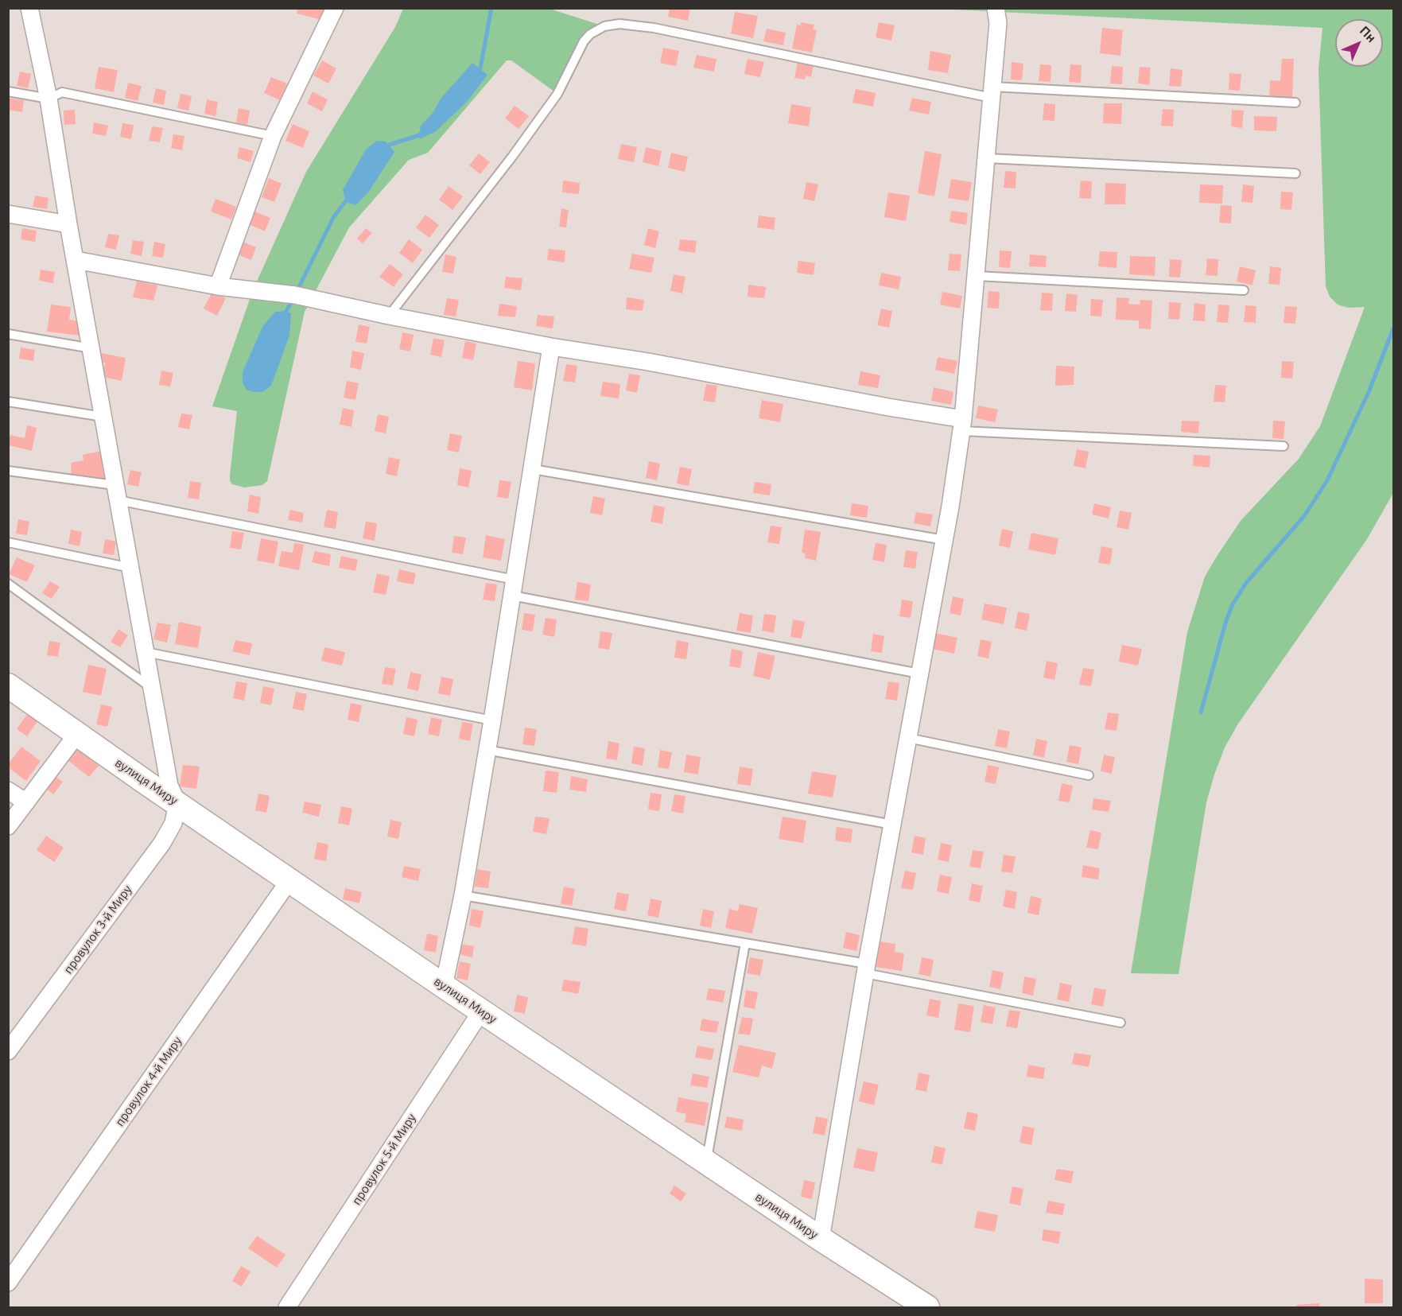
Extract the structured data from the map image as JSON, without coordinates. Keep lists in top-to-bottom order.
{
  "streets": {
    "street": [
      "вулиця Миру",
      "провулок 3-й Миру",
      "провулок 4-й Миру",
      "провулок 5-й Миру"
    ]
  },
  "crossings": [
    ["вулиця Миру", "провулок 3-й Миру"],
    ["вулиця Миру", "провулок 4-й Миру"],
    ["вулиця Миру", "провулок 5-й Миру"]
  ],
  "north": "top right"
}
